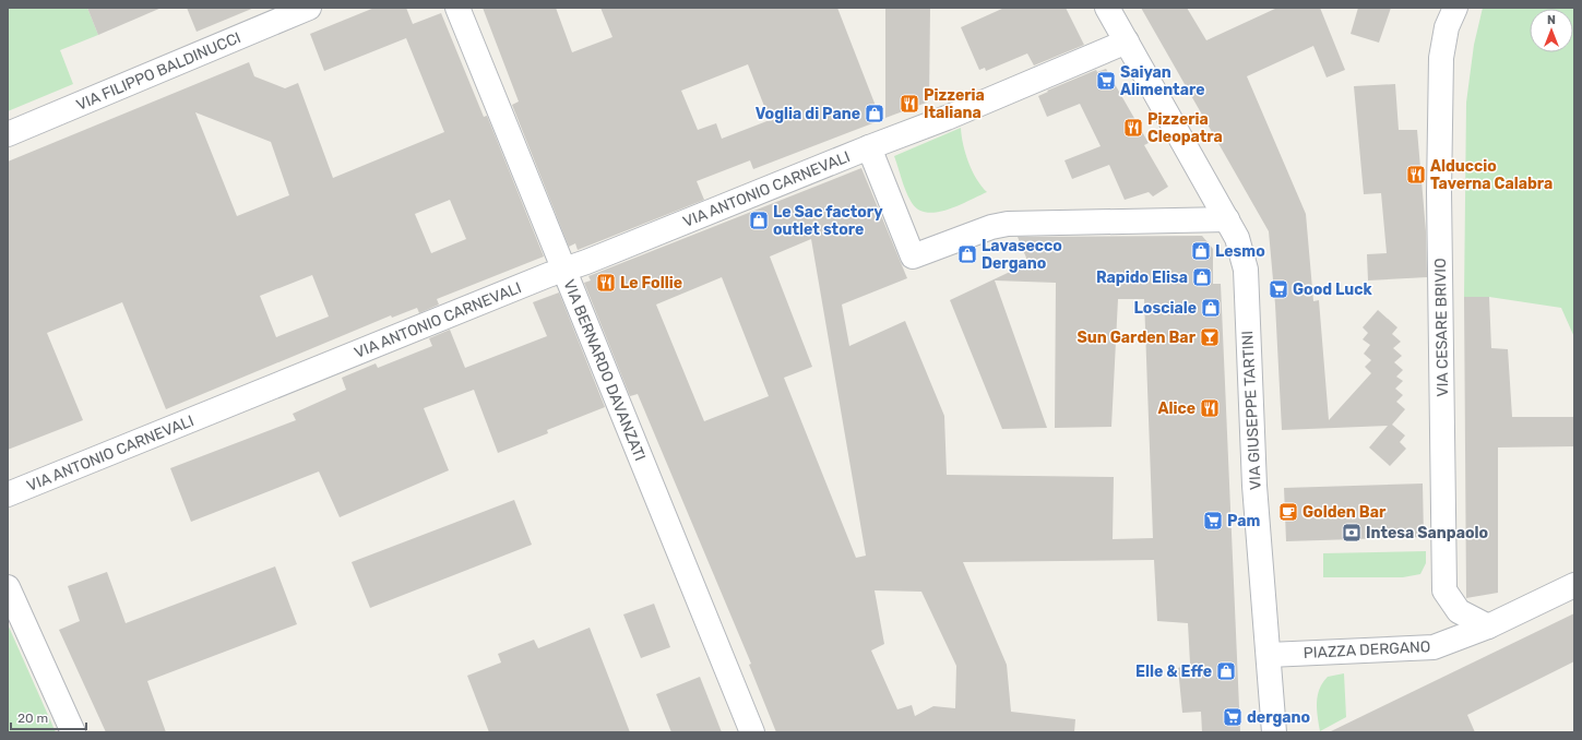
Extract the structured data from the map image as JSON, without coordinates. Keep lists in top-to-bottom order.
{
  "streets": {
    "street": [
      "VIA FILIPPO BALDINUCCI",
      "VIA ANTONIO CARNEVALI",
      "VIA CESARE BRIVIO",
      "VIA BERNARDO DAVANZATI",
      "VIA GIUSEPPE TARTINI",
      "PIAZZA DERGANO"
    ]
  },
  "crossings": [
    ["VIA ANTONIO CARNEVALI", "VIA BERNARDO DAVANZATI"],
    ["VIA ANTONIO CARNEVALI", "VIA GIUSEPPE TARTINI"],
    ["VIA CESARE BRIVIO", "PIAZZA DERGANO"],
    ["VIA GIUSEPPE TARTINI", "PIAZZA DERGANO"]
  ],
  "places": {
    "supermarket": [
      "Saiyan Alimentare",
      "Good Luck",
      "Pam",
      "dergano"
    ],
    "restaurant": [
      "Pizzeria Italiana",
      "Pizzeria Cleopatra",
      "Alduccio Taverna Calabra",
      "Le Follie",
      "Alice"
    ],
    "shop": [
      "Voglia di Pane",
      "Le Sac factory outlet store",
      "Lesmo",
      "Lavasecco Dergano",
      "Rapido Elisa",
      "Losciale",
      "Elle & Effe"
    ],
    "bar": ["Sun Garden Bar"],
    "cafe": ["Golden Bar"],
    "bank": ["Intesa Sanpaolo"]
  },
  "scale_bar": "20 m",
  "north": "top"
}
